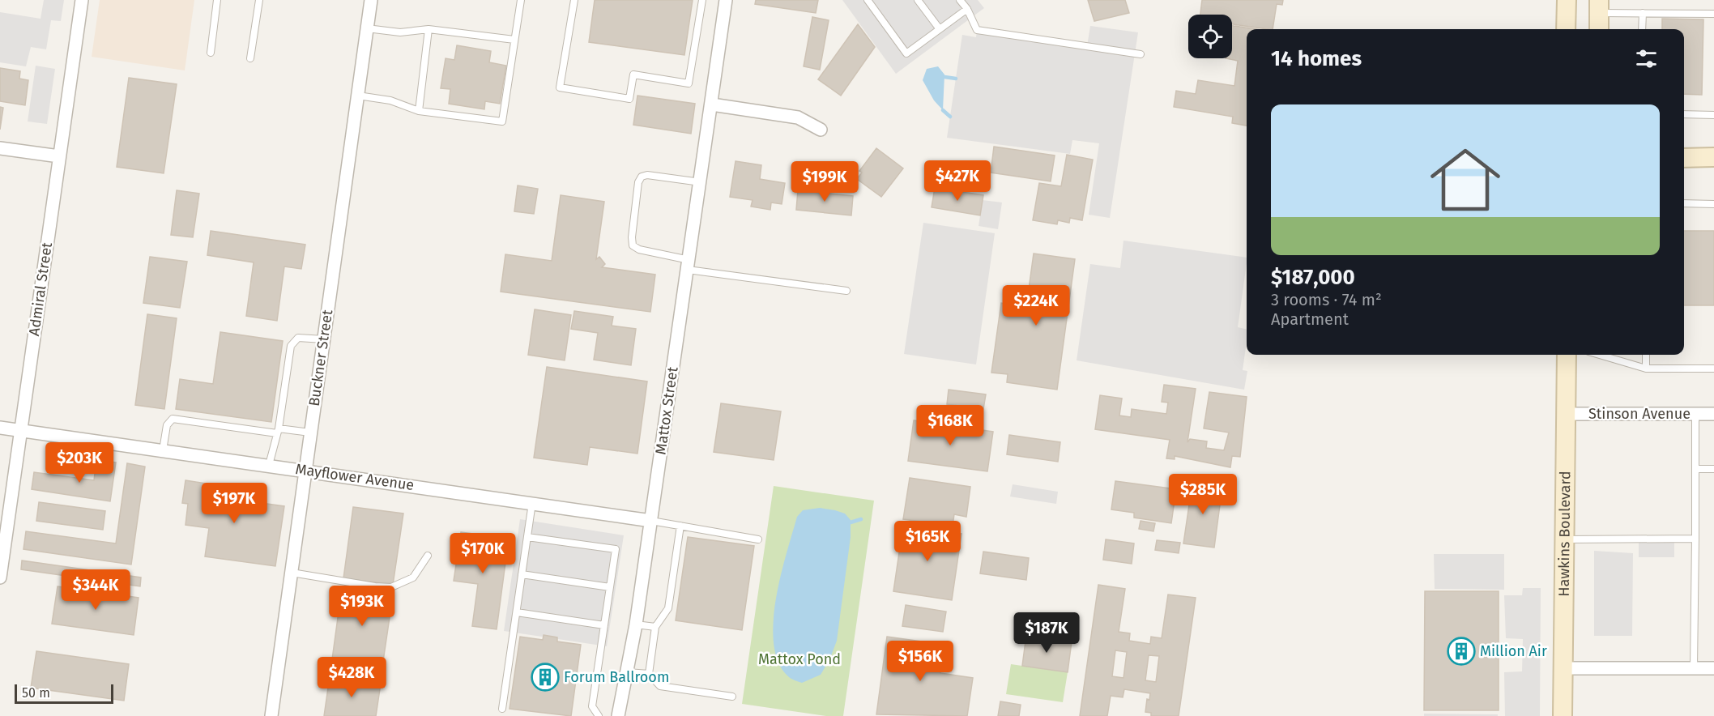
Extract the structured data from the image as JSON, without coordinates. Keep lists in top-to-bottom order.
{
  "streets": {
    "street": [
      "Admiral Street",
      "Buckner Street",
      "Mattox Street",
      "Stinson Avenue",
      "Mayflower Avenue",
      "Hawkins Boulevard"
    ]
  },
  "crossings": [
    ["Admiral Street", "Mayflower Avenue"],
    ["Buckner Street", "Mayflower Avenue"],
    ["Mattox Street", "Mayflower Avenue"],
    ["Stinson Avenue", "Hawkins Boulevard"]
  ],
  "parks": ["Mattox Pond"],
  "places": {
    "building": ["Million Air", "Forum Ballroom"]
  },
  "scale_bar": "50 m",
  "page": {
    "heading": "14 homes",
    "list": [
      {
        "name": "$187,000",
        "note": "3 rooms · 74 m² · Apartment"
      }
    ],
    "price": [
      "$427K",
      "$199K",
      "$224K",
      "$168K",
      "$203K",
      "$285K",
      "$197K",
      "$165K",
      "$170K",
      "$344K",
      "$193K",
      "$187K",
      "$156K",
      "$428K"
    ],
    "scale": "50 m"
  }
}
